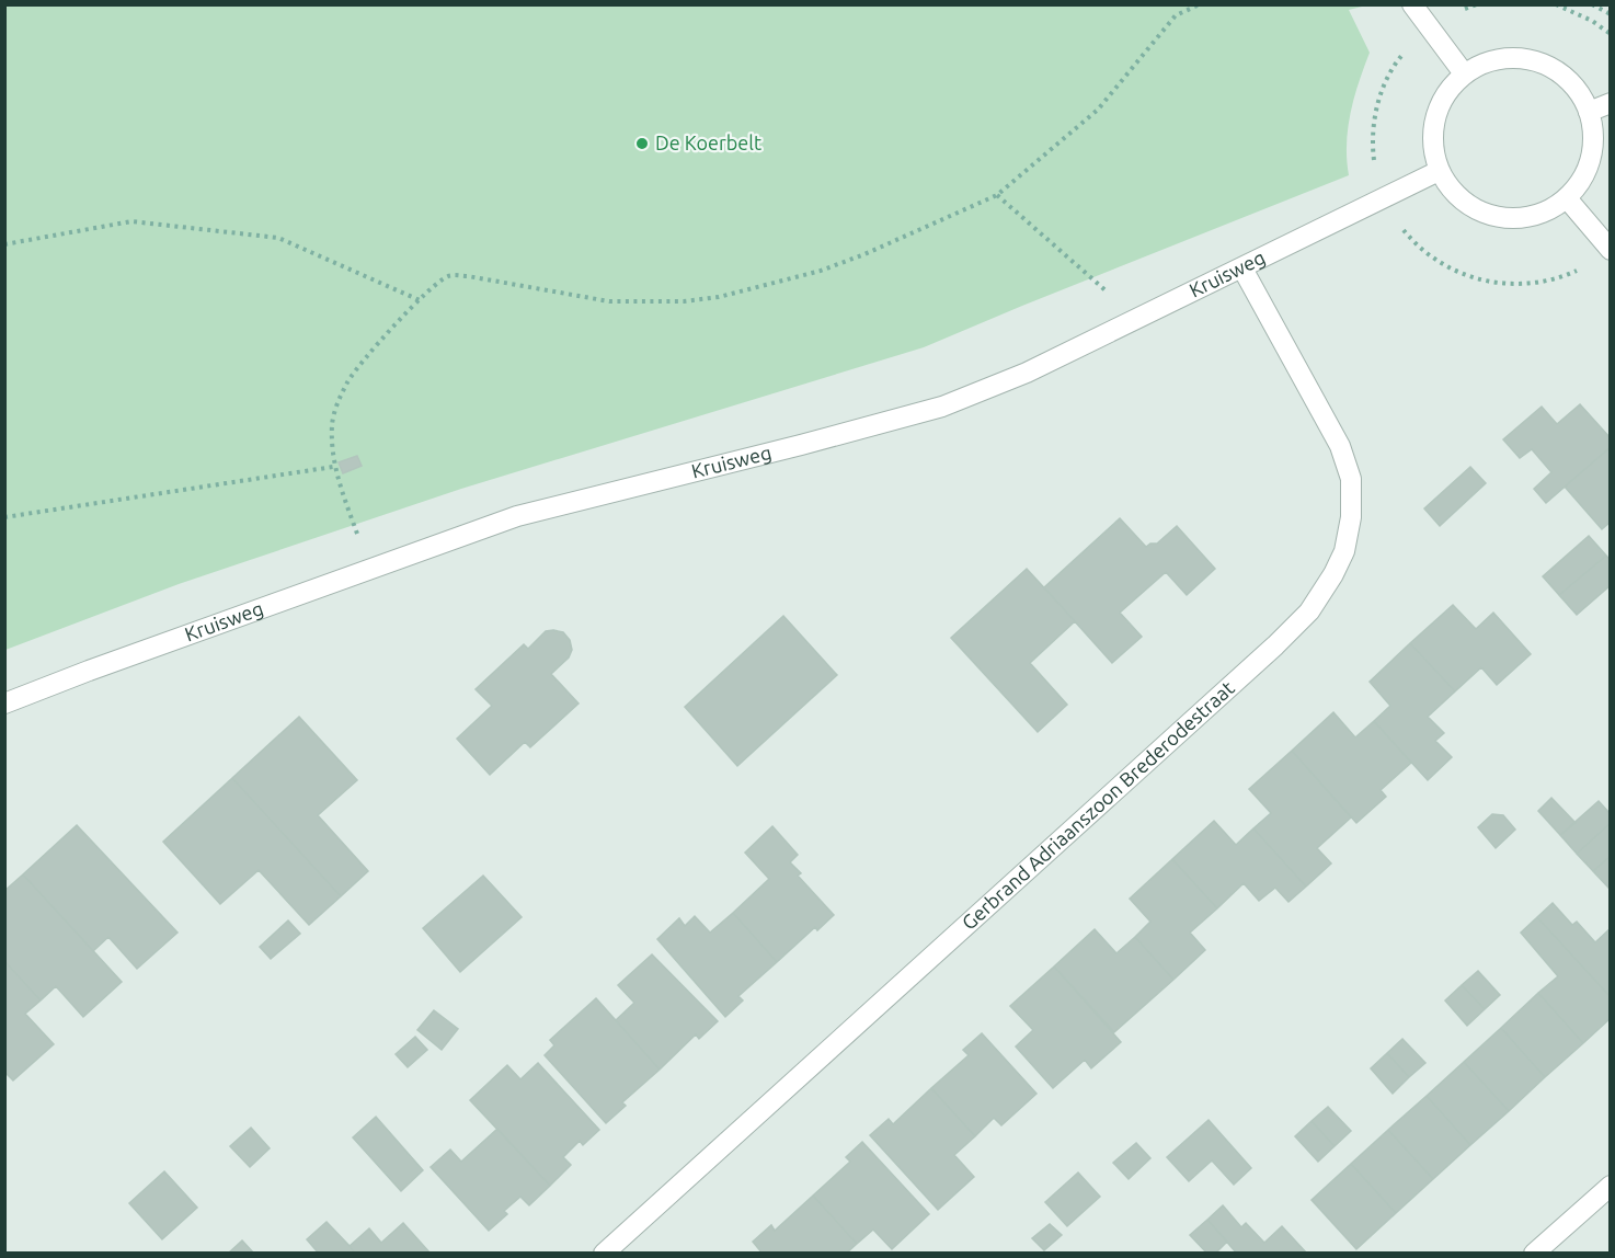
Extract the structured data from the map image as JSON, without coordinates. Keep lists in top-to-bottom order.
{
  "streets": {
    "street": ["Kruisweg", "Gerbrand Adriaanszoon Brederodestraat"]
  },
  "crossings": [
    ["Kruisweg", "Gerbrand Adriaanszoon Brederodestraat"]
  ],
  "places": ["De Koerbelt"]
}
